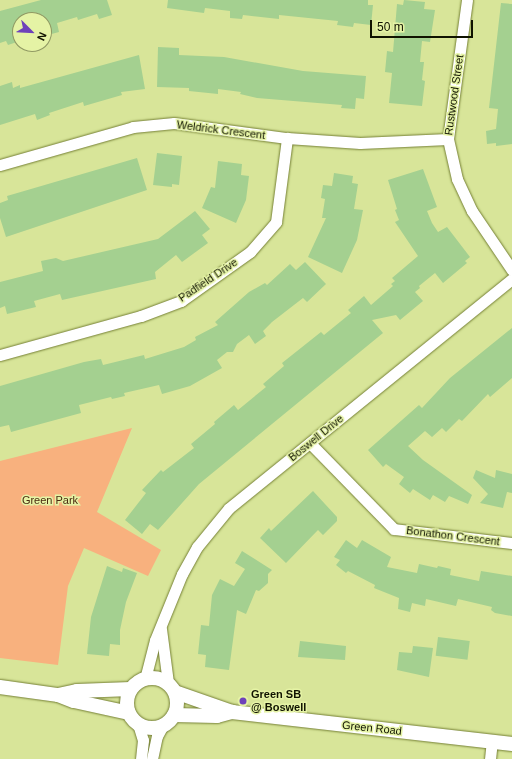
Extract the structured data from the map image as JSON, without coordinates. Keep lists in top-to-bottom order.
{
  "streets": {
    "street": [
      "Rustwood Street",
      "Weldrick Crescent",
      "Padfield Drive",
      "Boswell Drive",
      "Bonathon Crescent",
      "Green Road"
    ]
  },
  "crossings": [
    ["Rustwood Street", "Weldrick Crescent"],
    ["Weldrick Crescent", "Padfield Drive"],
    ["Boswell Drive", "Bonathon Crescent"],
    ["Boswell Drive", "Green Road"]
  ],
  "parks": ["Green Park"],
  "places": ["Green SB @ Boswell"],
  "scale_bar": "50 m",
  "north": "bottom right"
}
